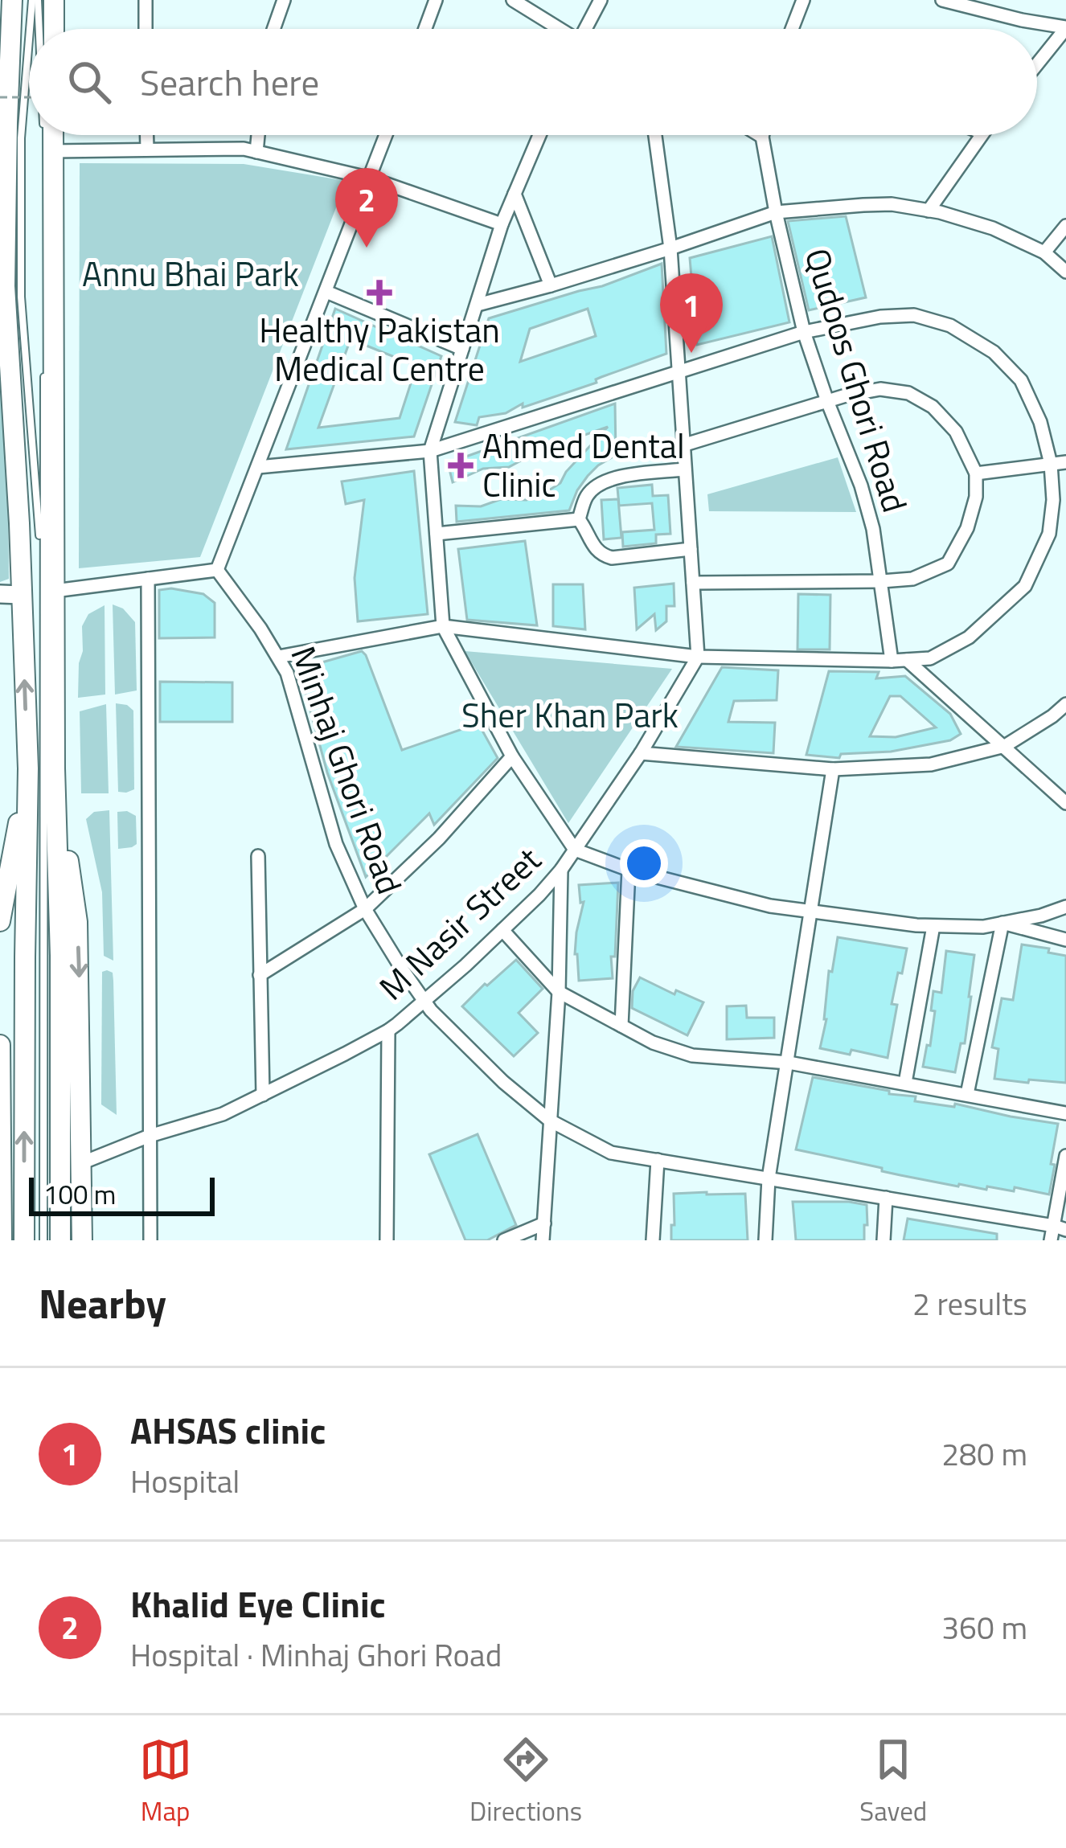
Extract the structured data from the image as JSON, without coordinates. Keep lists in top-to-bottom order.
{
  "streets": {
    "street": ["Qudoos Ghori Road", "Minhaj Ghori Road", "M Nasir Street"]
  },
  "crossings": [
    ["Minhaj Ghori Road", "M Nasir Street"]
  ],
  "parks": ["Annu Bhai Park", "Sher Khan Park"],
  "places": {
    "health": ["Healthy Pakistan Medical Centre", "Ahmed Dental Clinic"]
  },
  "scale_bar": "100 m",
  "page": {
    "search": "Search here",
    "pins": ["2", "1"],
    "scale": "100 m",
    "heading": ["Nearby", "2 results"],
    "list": [
      {
        "mark": "1",
        "name": "AHSAS clinic",
        "note": "Hospital",
        "value": "280 m"
      },
      {
        "mark": "2",
        "name": "Khalid Eye Clinic",
        "note": "Hospital · Minhaj Ghori Road",
        "value": "360 m"
      }
    ],
    "nav": ["Map", "Directions", "Saved"]
  }
}
